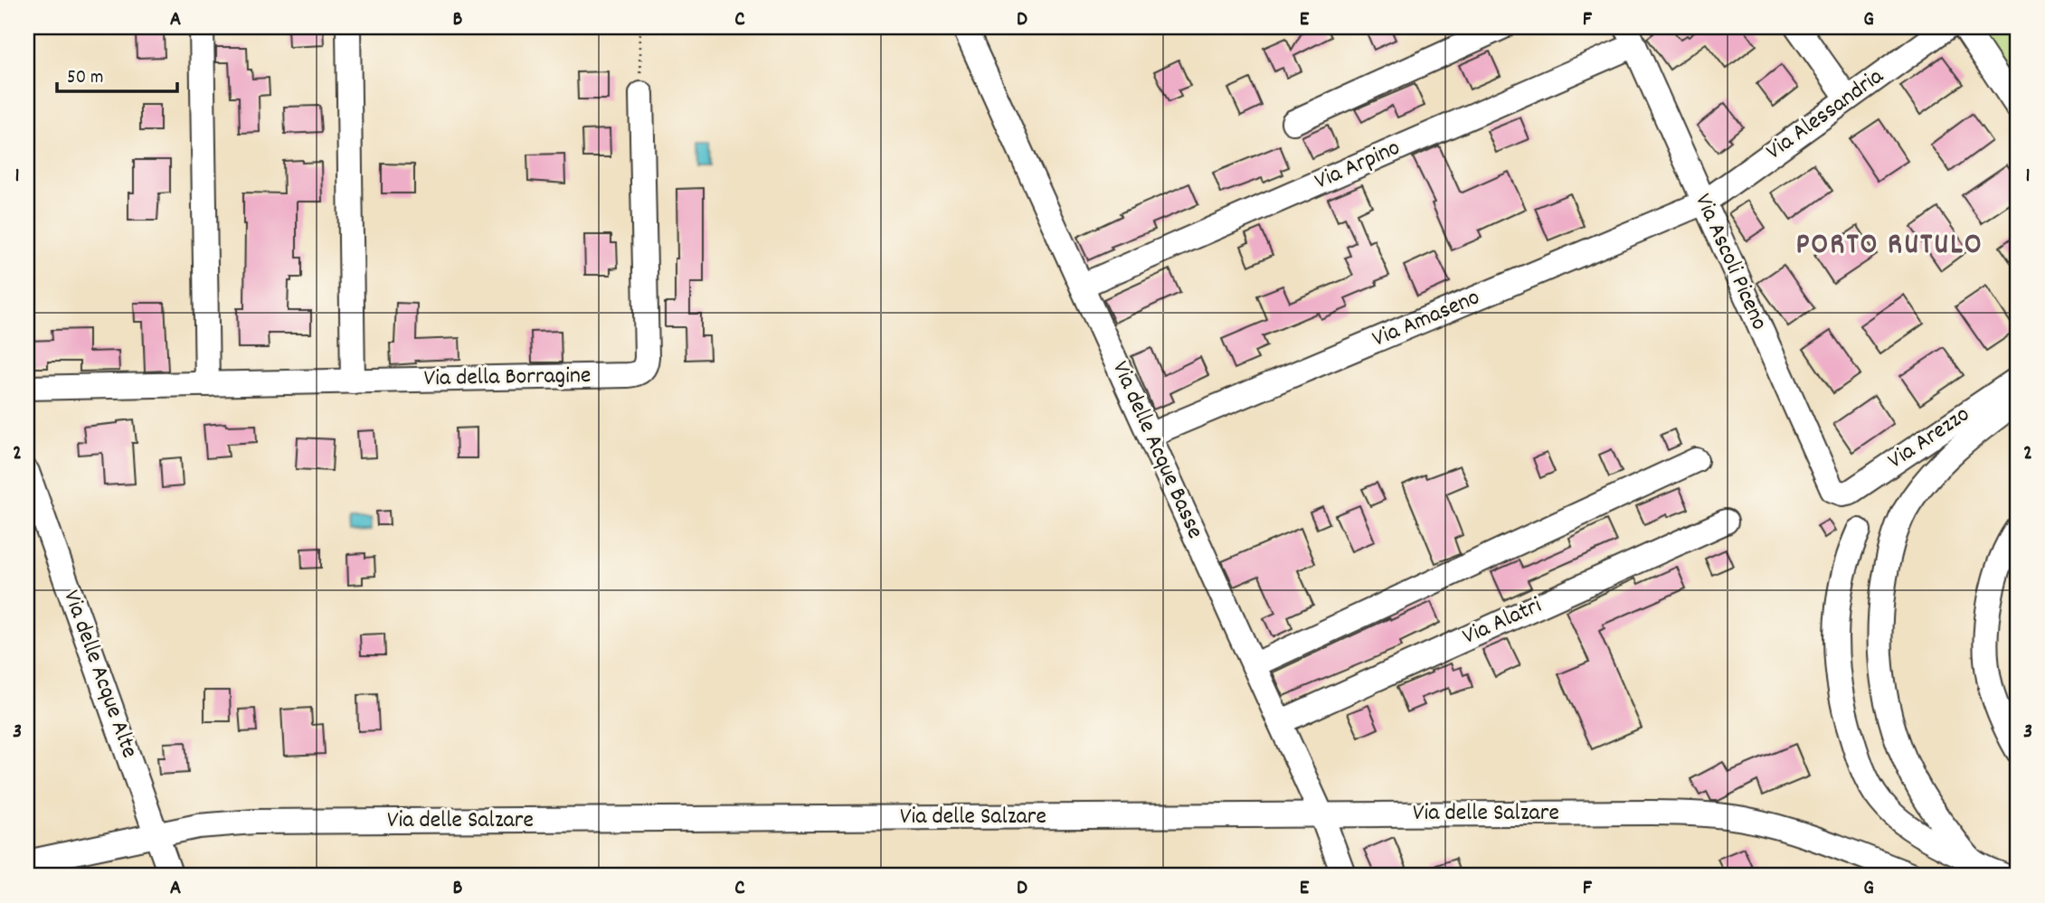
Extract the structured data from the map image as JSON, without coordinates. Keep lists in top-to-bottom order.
{
  "streets": {
    "street": [
      "Via Alessandria",
      "Via Arpino",
      "Via Ascoli Piceno",
      "Via Amaseno",
      "Via della Borragine",
      "Via Arezzo",
      "Via delle Acque Basse",
      "Via Alatri",
      "Via delle Acque Alte",
      "Via delle Salzare"
    ]
  },
  "crossings": [
    ["Via Alessandria", "Via Ascoli Piceno"],
    ["Via Alessandria", "Via Amaseno"],
    ["Via Arpino", "Via Ascoli Piceno"],
    ["Via Arpino", "Via delle Acque Basse"],
    ["Via Ascoli Piceno", "Via Amaseno"],
    ["Via Ascoli Piceno", "Via Arezzo"],
    ["Via Amaseno", "Via delle Acque Basse"],
    ["Via delle Acque Basse", "Via Alatri"],
    ["Via delle Acque Basse", "Via delle Salzare"],
    ["Via delle Acque Alte", "Via delle Salzare"]
  ],
  "districts": ["PORTO RUTULO"],
  "scale_bar": "50 m",
  "grid": {
    "columns": [
      "A",
      "B",
      "C",
      "D",
      "E",
      "F",
      "G"
    ],
    "rows": ["1", "2", "3"]
  }
}
